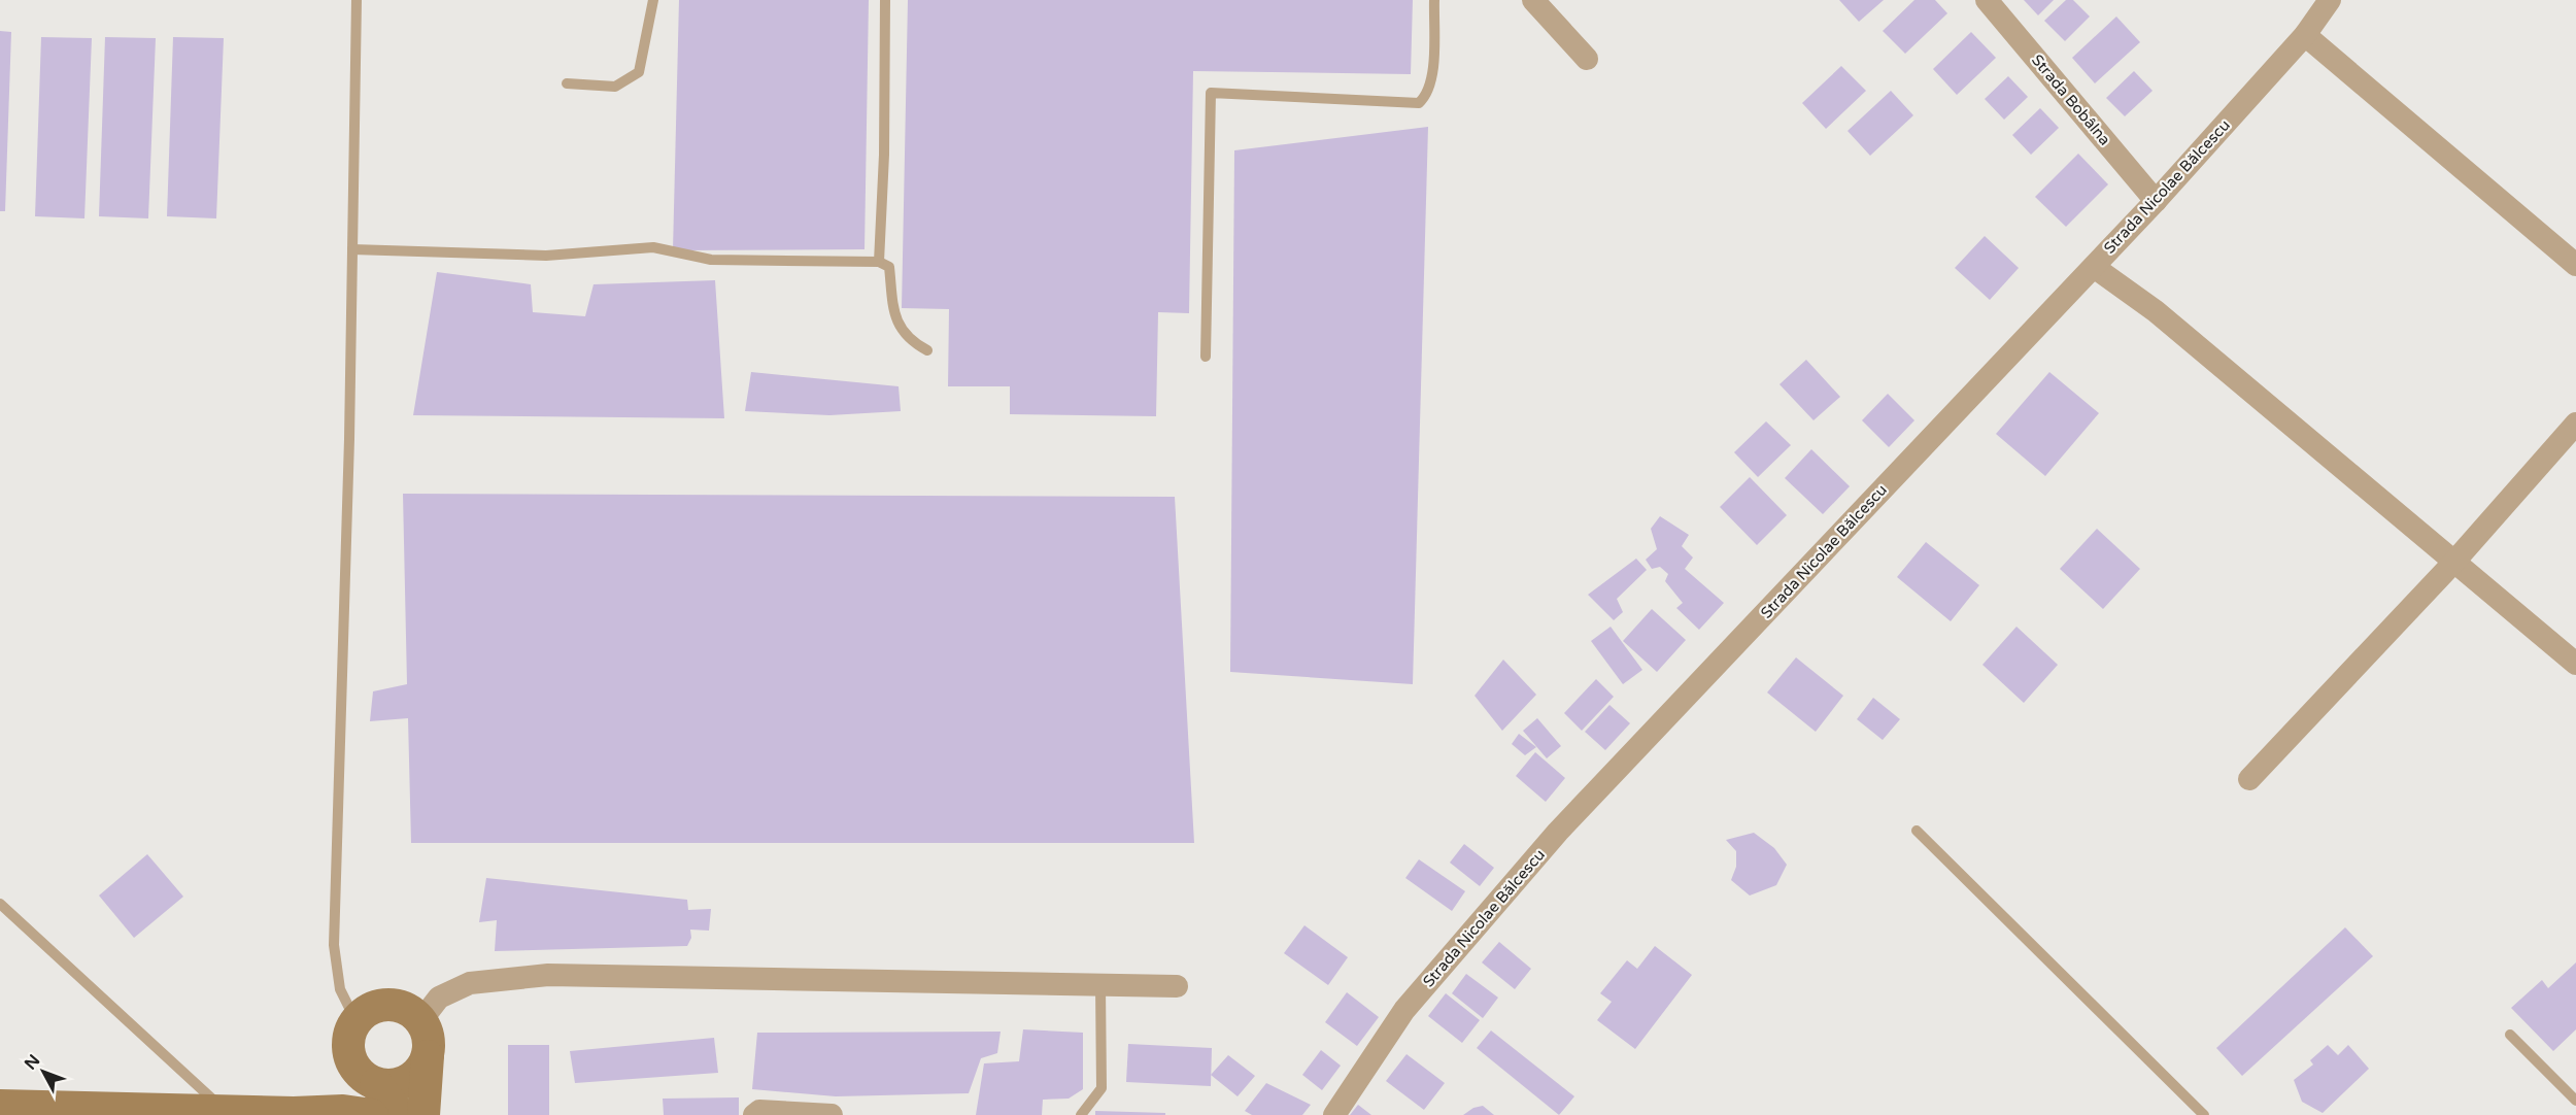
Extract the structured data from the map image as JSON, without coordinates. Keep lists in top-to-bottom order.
{
  "streets": {
    "street": ["Strada Bobâlna", "Strada Nicolae Bălcescu"]
  },
  "crossings": [
    ["Strada Bobâlna", "Strada Nicolae Bălcescu"]
  ],
  "north": "top left"
}
